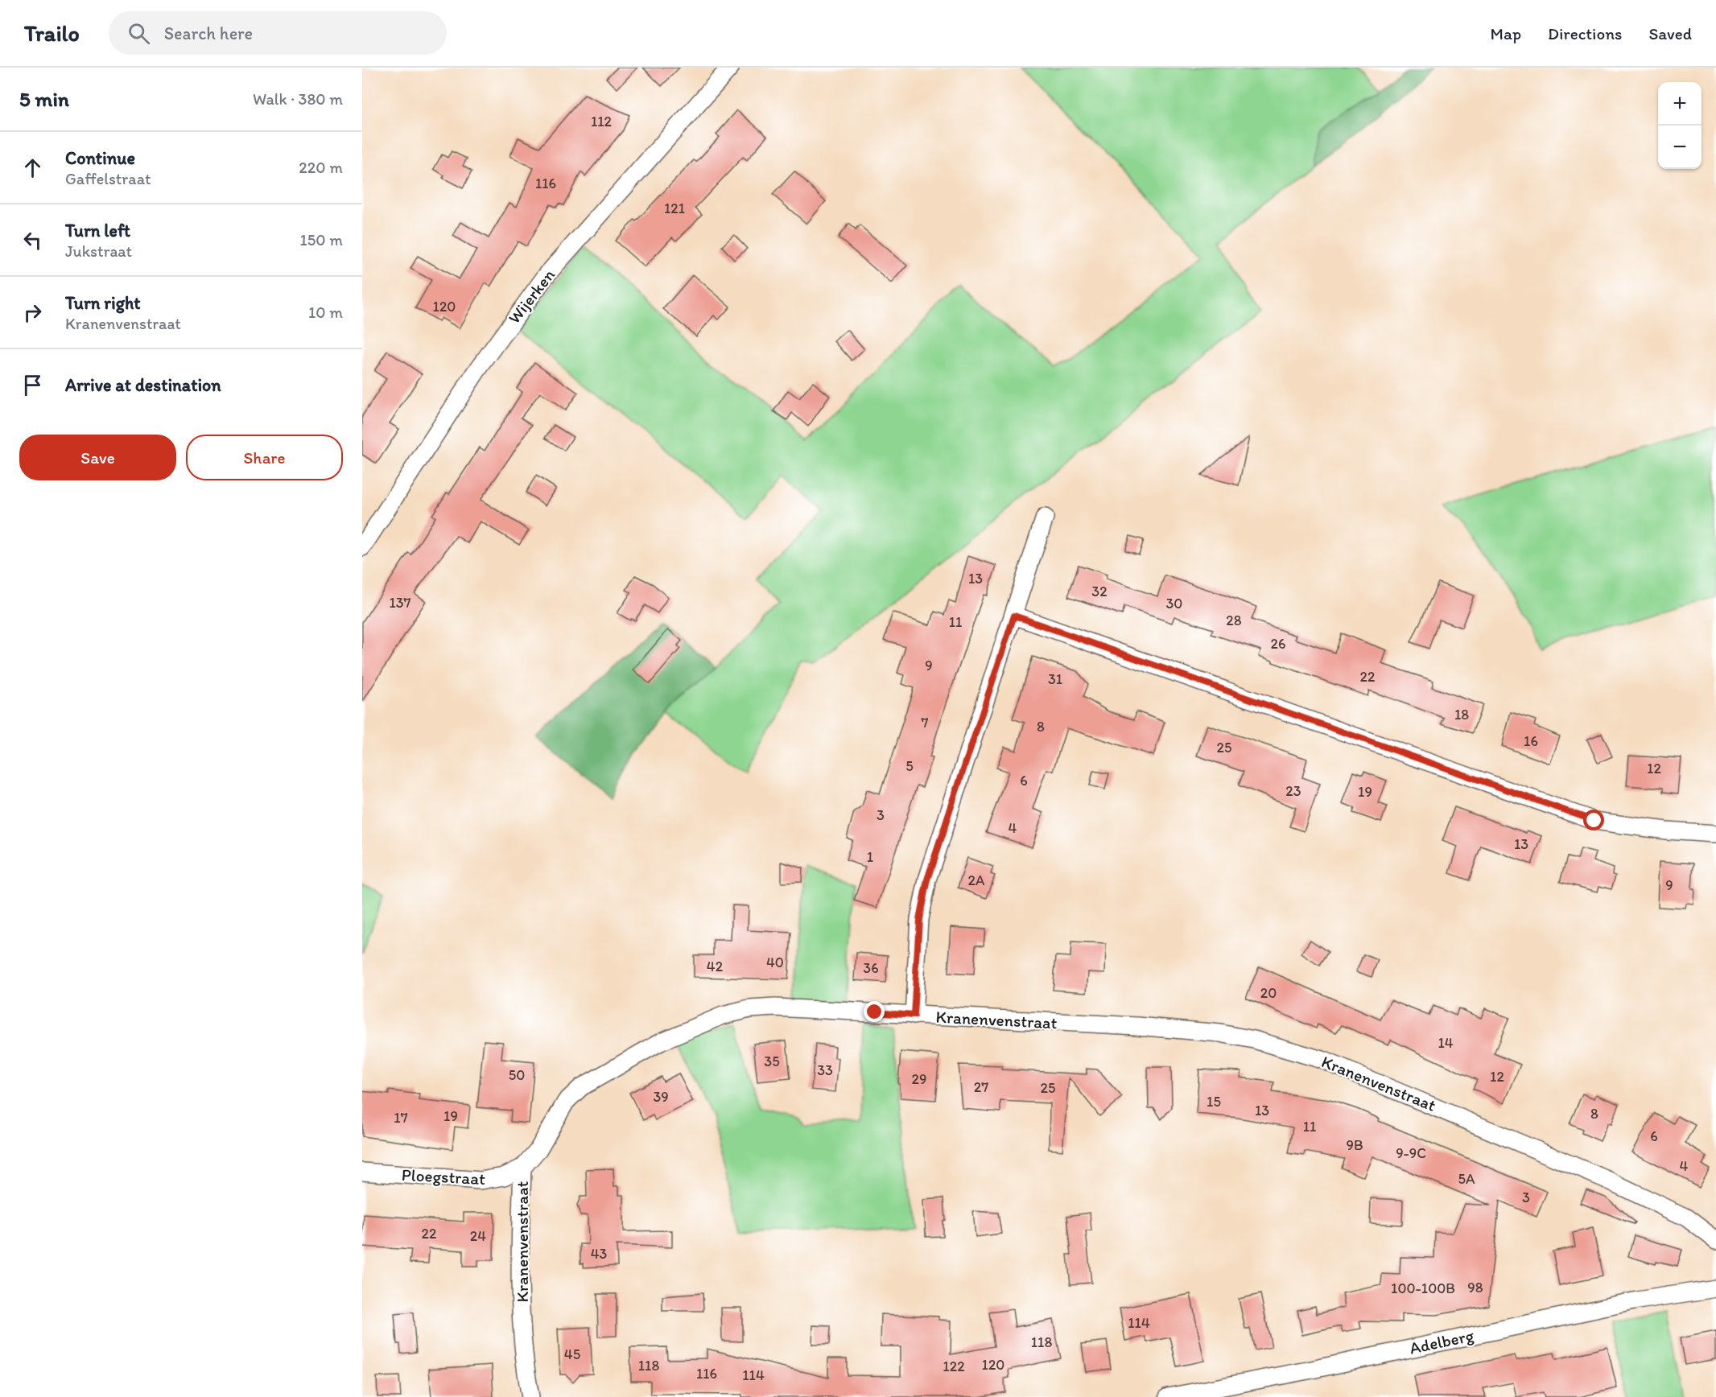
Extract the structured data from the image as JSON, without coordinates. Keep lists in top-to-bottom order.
{
  "streets": {
    "street": [
      "Wijerken",
      "Kranenvenstraat",
      "Ploegstraat",
      "Adelberg"
    ]
  },
  "crossings": [
    ["Kranenvenstraat", "Ploegstraat"]
  ],
  "house_numbers": [
    "112",
    "116",
    "121",
    "120",
    "13",
    "32",
    "137",
    "30",
    "28",
    "11",
    "26",
    "9",
    "22",
    "31",
    "18",
    "7",
    "8",
    "16",
    "25",
    "5",
    "12",
    "6",
    "23",
    "19",
    "3",
    "4",
    "13",
    "1",
    "2A",
    "9",
    "40",
    "42",
    "36",
    "20",
    "14",
    "35",
    "33",
    "50",
    "12",
    "29",
    "27",
    "25",
    "39",
    "15",
    "13",
    "8",
    "19",
    "17",
    "11",
    "6",
    "9B",
    "9-9C",
    "4",
    "5A",
    "3",
    "22",
    "24",
    "43",
    "98",
    "100-100B",
    "114",
    "118",
    "45",
    "120",
    "118",
    "122",
    "116",
    "114"
  ],
  "page": {
    "header": "Trailo",
    "search": "Search here",
    "nav": ["Map", "Directions", "Saved"],
    "heading": ["5 min", "Walk · 380 m"],
    "map_buttons": ["+", "−"],
    "list": [
      ["Continue", "Gaffelstraat", "220 m"],
      ["Turn left", "Jukstraat", "150 m"],
      ["Turn right", "Kranenvenstraat", "10 m"],
      "Arrive at destination"
    ],
    "buttons": ["Save", "Share"]
  }
}
